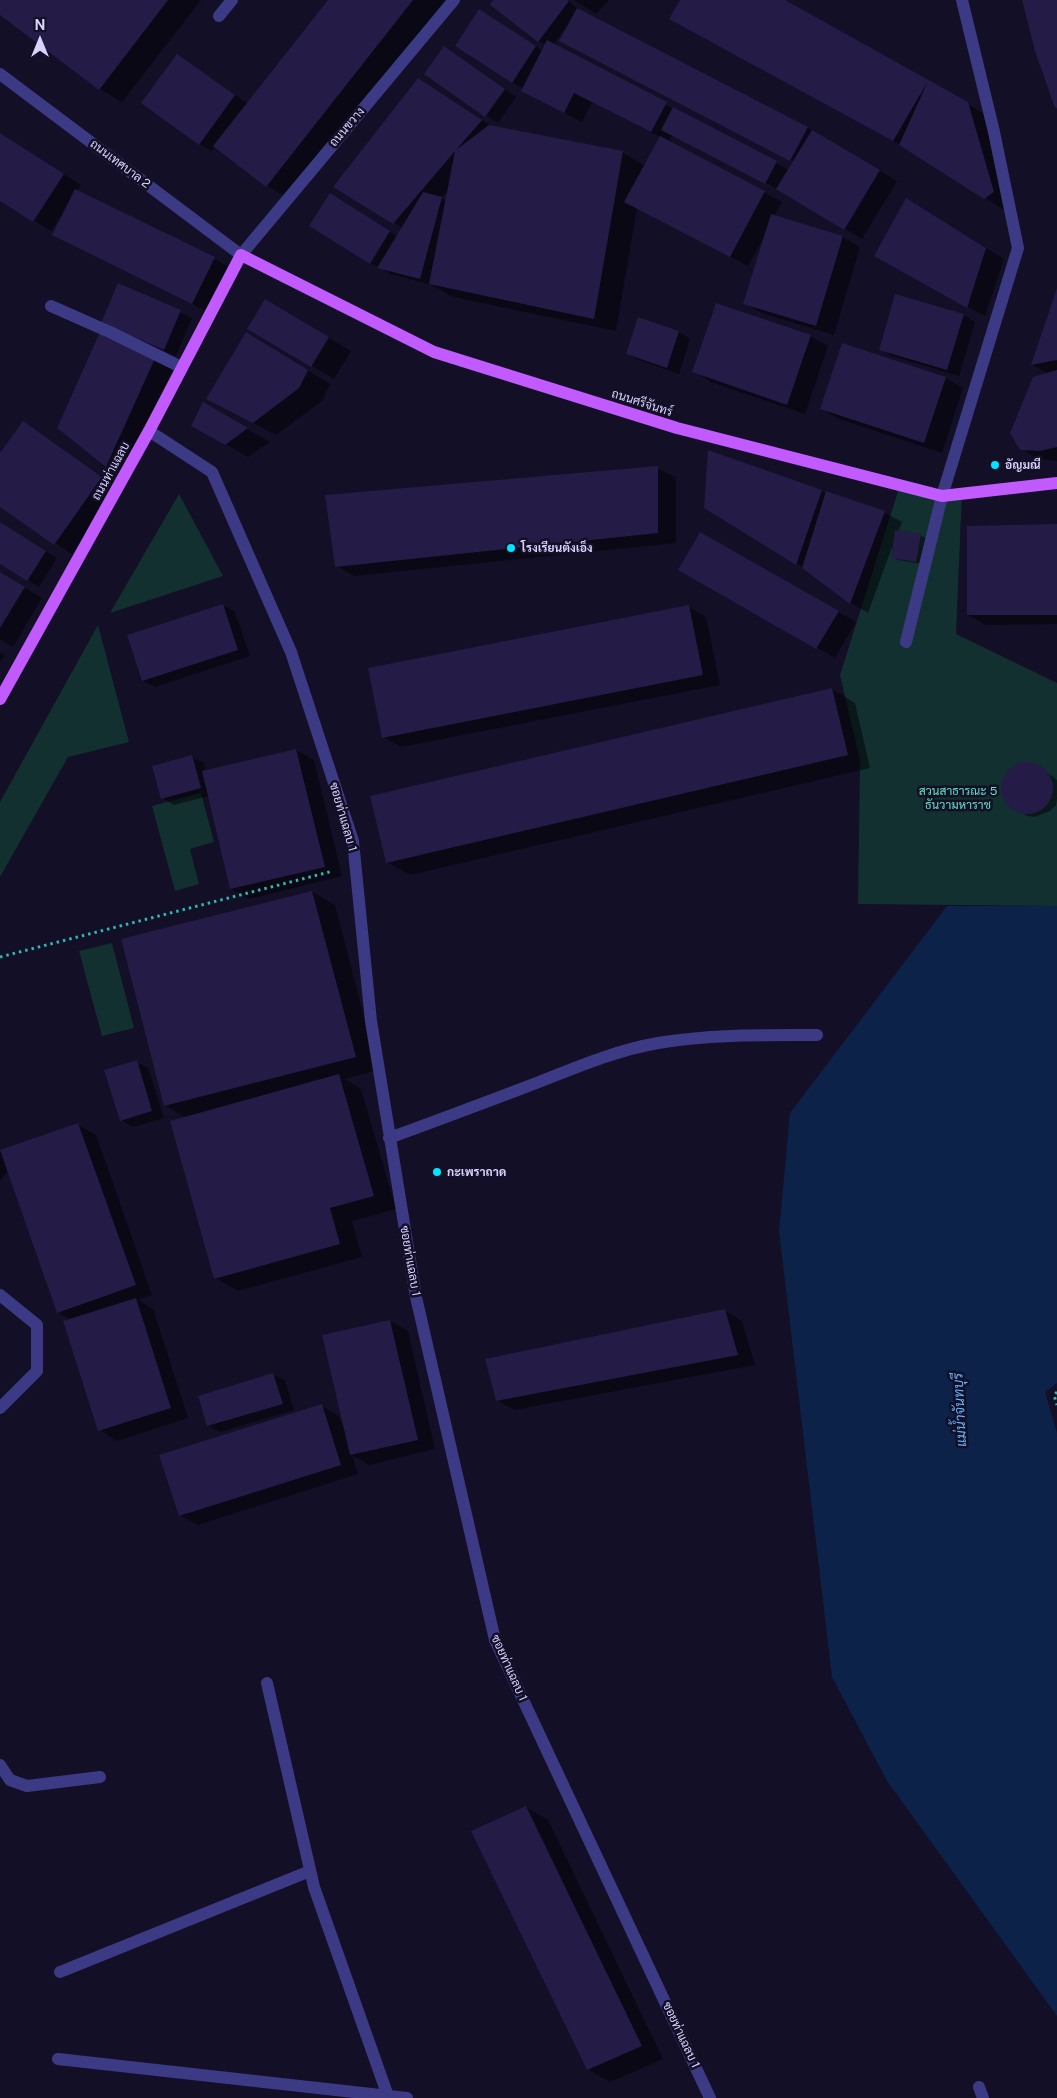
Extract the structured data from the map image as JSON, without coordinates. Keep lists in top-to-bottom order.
{
  "streets": {
    "main road": ["ถนนศรีจันทร์", "ถนนท่าแฉลบ"],
    "street": ["ถนนขวาง", "ถนนเทศบาล 2", "ซอยท่าแฉลบ 1"]
  },
  "crossings": [
    ["ถนนขวาง", "ถนนเทศบาล 2"],
    ["ถนนขวาง", "ถนนศรีจันทร์"],
    ["ถนนขวาง", "ถนนท่าแฉลบ"],
    ["ถนนเทศบาล 2", "ถนนศรีจันทร์"],
    ["ถนนเทศบาล 2", "ถนนท่าแฉลบ"],
    ["ถนนศรีจันทร์", "ถนนท่าแฉลบ"],
    ["ถนนท่าแฉลบ", "ซอยท่าแฉลบ 1"]
  ],
  "water": ["แม่น้ำจันทบุรี"],
  "parks": ["สวนสาธารณะ 5 ธันวามหาราช"],
  "places": ["อัญมณี", "โรงเรียนตังเอ็ง", "กะเพราถาด"],
  "north": "top"
}
